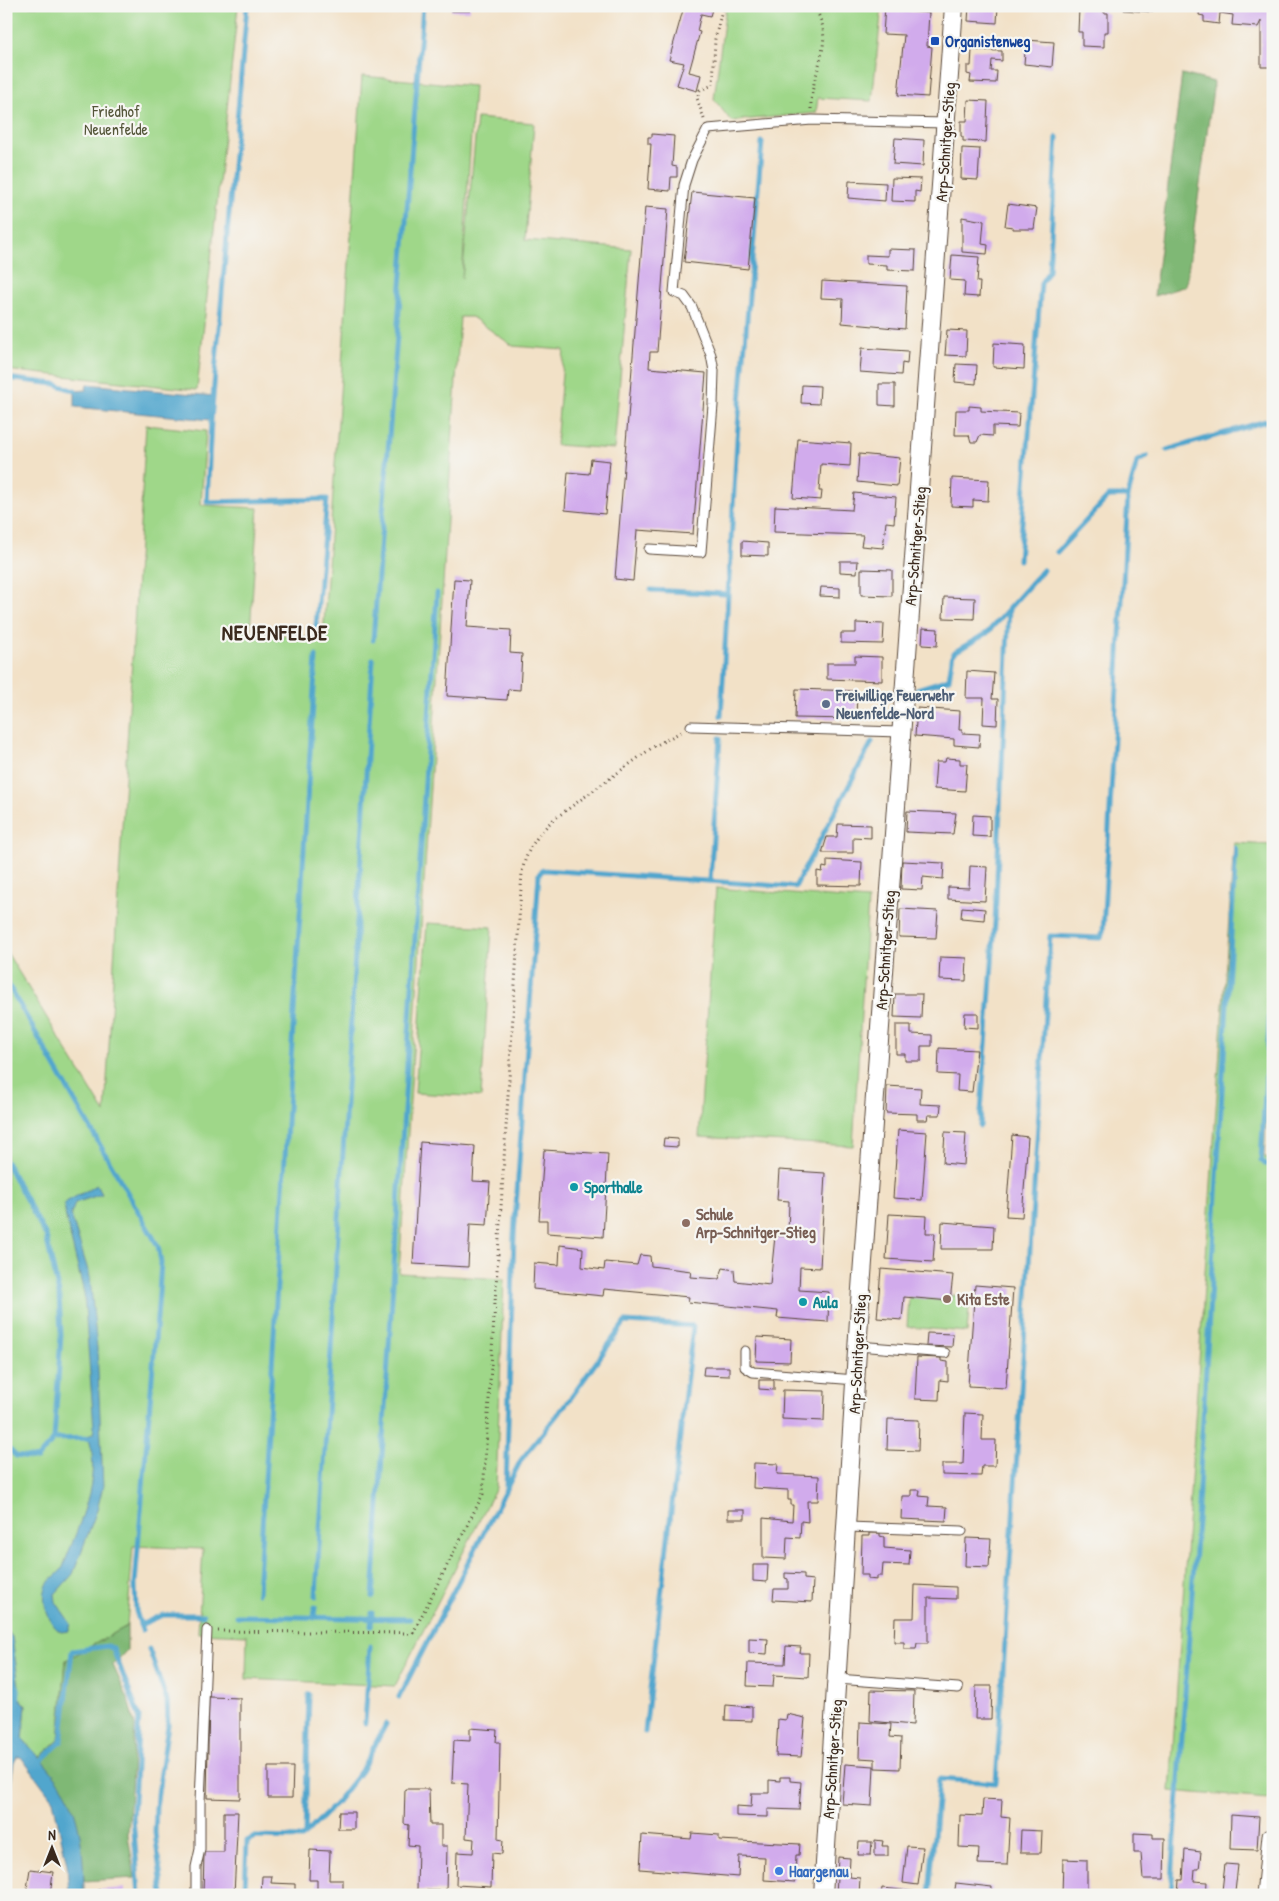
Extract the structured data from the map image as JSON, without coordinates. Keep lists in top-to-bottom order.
{
  "streets": {
    "street": ["Arp-Schnitger-Stieg"]
  },
  "districts": ["NEUENFELDE"],
  "parks": ["Friedhof Neuenfelde"],
  "places": {
    "transit": ["Organistenweg"],
    "other": [
      "Freiwillige Feuerwehr Neuenfelde-Nord",
      "Sporthalle",
      "Schule Arp-Schnitger-Stieg",
      "Kita Este",
      "Aula",
      "Haargenau"
    ]
  },
  "north": "top"
}
